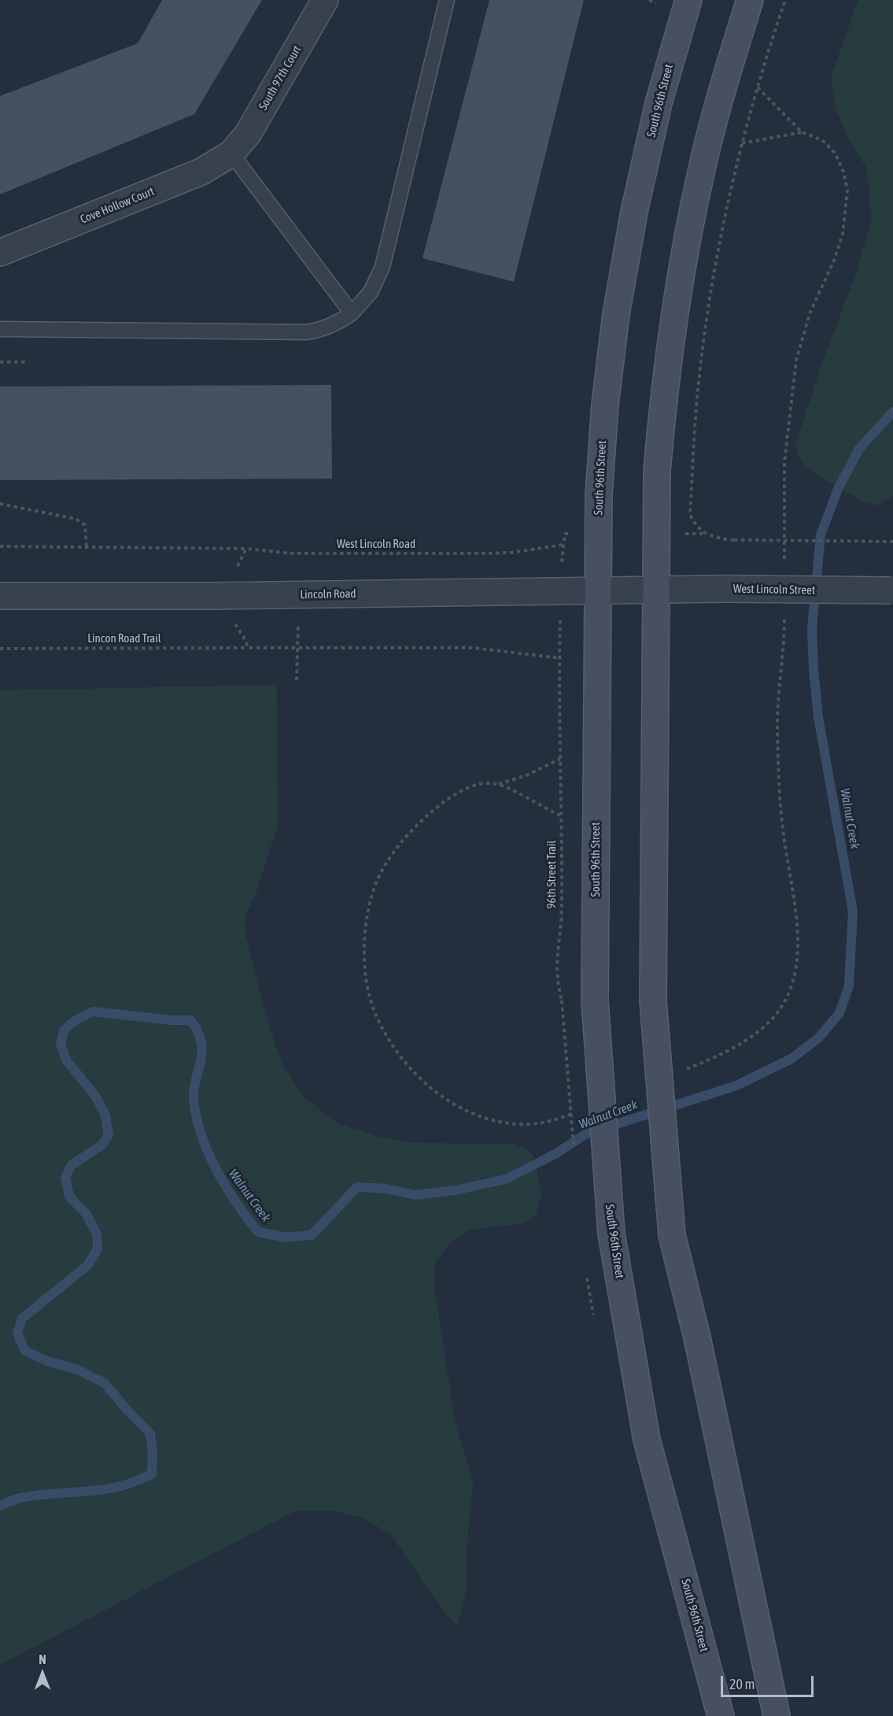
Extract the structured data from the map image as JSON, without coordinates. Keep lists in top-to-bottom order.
{
  "streets": {
    "main road": ["South 96th Street"],
    "street": [
      "South 97th Court",
      "Cove Hollow Court",
      "West Lincoln Street",
      "Lincoln Road"
    ],
    "path": ["West Lincoln Road", "Lincon Road Trail", "96th Street Trail"]
  },
  "crossings": [
    ["South 97th Court", "Cove Hollow Court"],
    ["South 96th Street", "Lincoln Road"],
    ["West Lincoln Street", "Lincoln Road"],
    ["Lincon Road Trail", "96th Street Trail"]
  ],
  "water": ["Walnut Creek"],
  "scale_bar": "20 m",
  "north": "top"
}
